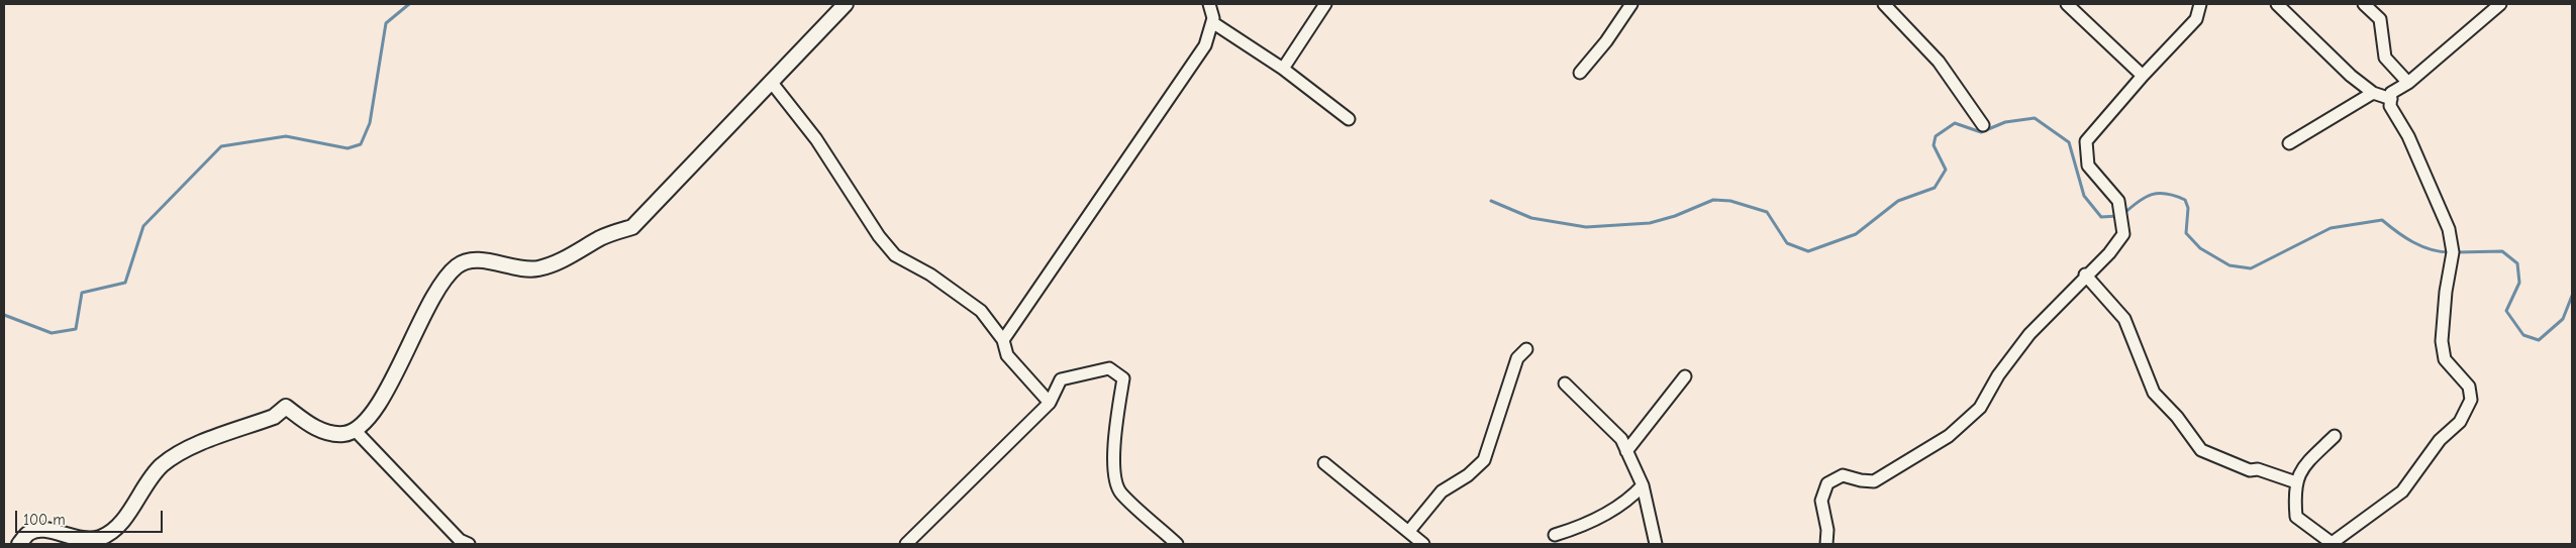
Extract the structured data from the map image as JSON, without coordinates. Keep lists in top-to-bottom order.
{
  "scale_bar": "100 m"
}
